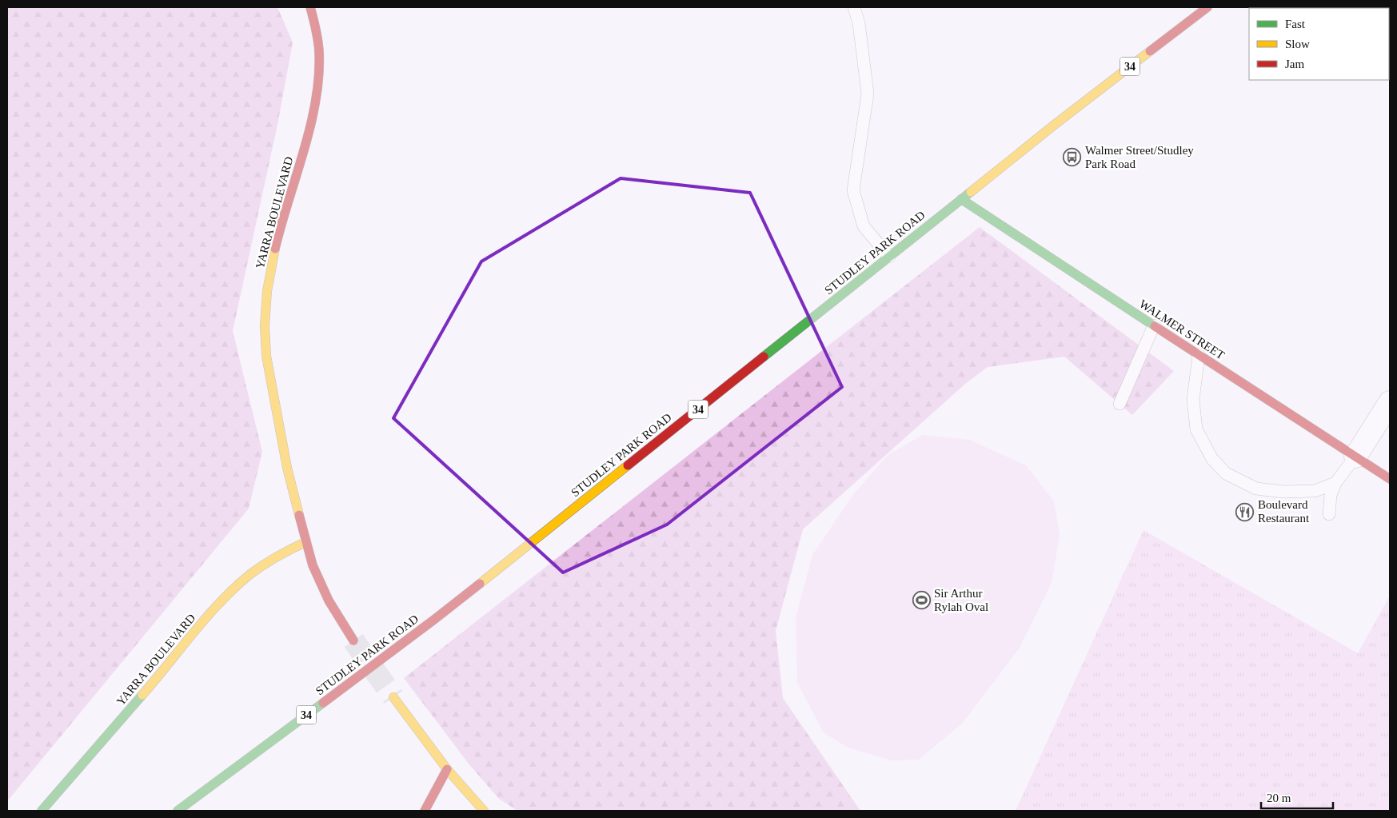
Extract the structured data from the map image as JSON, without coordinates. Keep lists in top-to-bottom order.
{
  "streets": {
    "main road": [
      "34",
      "YARRA BOULEVARD",
      "STUDLEY PARK ROAD",
      "WALMER STREET"
    ]
  },
  "crossings": [
    ["STUDLEY PARK ROAD", "WALMER STREET"]
  ],
  "places": {
    "bus stop": ["Walmer Street/Studley Park Road"],
    "restaurant": ["Boulevard Restaurant"],
    "sports": ["Sir Arthur Rylah Oval"]
  },
  "legend": ["Fast", "Slow", "Jam"],
  "scale_bar": "20 m"
}
